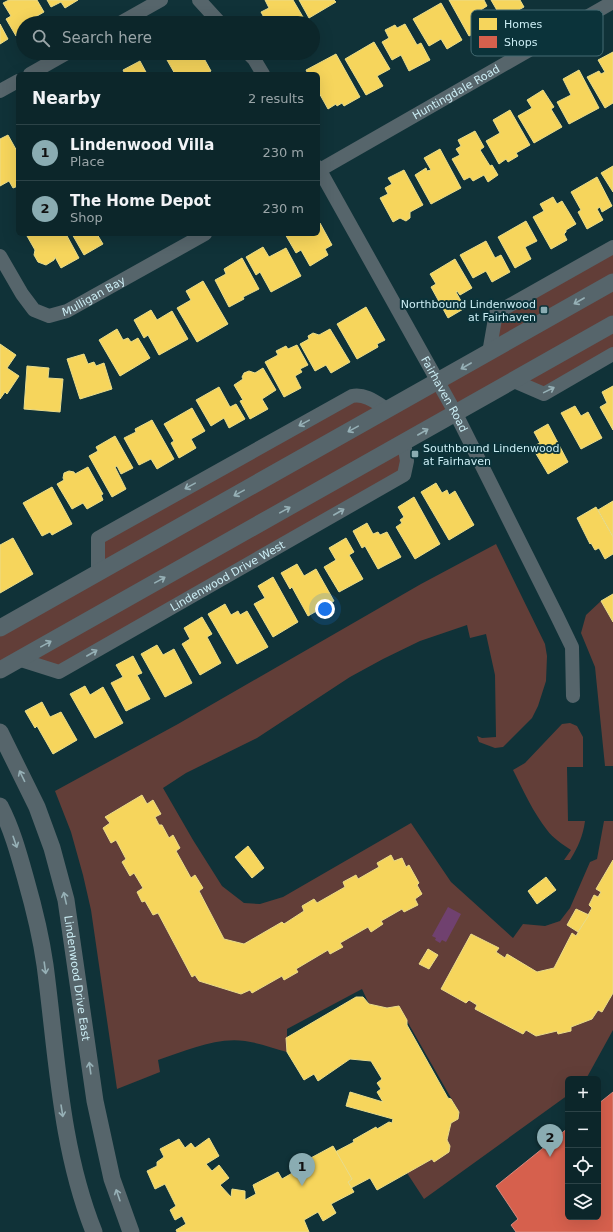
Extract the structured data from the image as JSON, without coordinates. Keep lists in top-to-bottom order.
{
  "streets": {
    "street": [
      "Huntingdale Road",
      "Mulligan Bay",
      "Fairhaven Road",
      "Lindenwood Drive West",
      "Lindenwood Drive East"
    ]
  },
  "places": {
    "transit": ["Northbound Lindenwood at Fairhaven", "Southbound Lindenwood at Fairhaven"]
  },
  "legend": ["Homes", "Shops"],
  "page": {
    "search": "Search here",
    "heading": ["Nearby", "2 results"],
    "list": [
      {
        "mark": "1",
        "name": "Lindenwood Villa",
        "note": "Place",
        "value": "230 m"
      },
      {
        "mark": "2",
        "name": "The Home Depot",
        "note": "Shop",
        "value": "230 m"
      }
    ],
    "map_buttons": ["+", "−"],
    "pins": ["2", "1"]
  }
}
